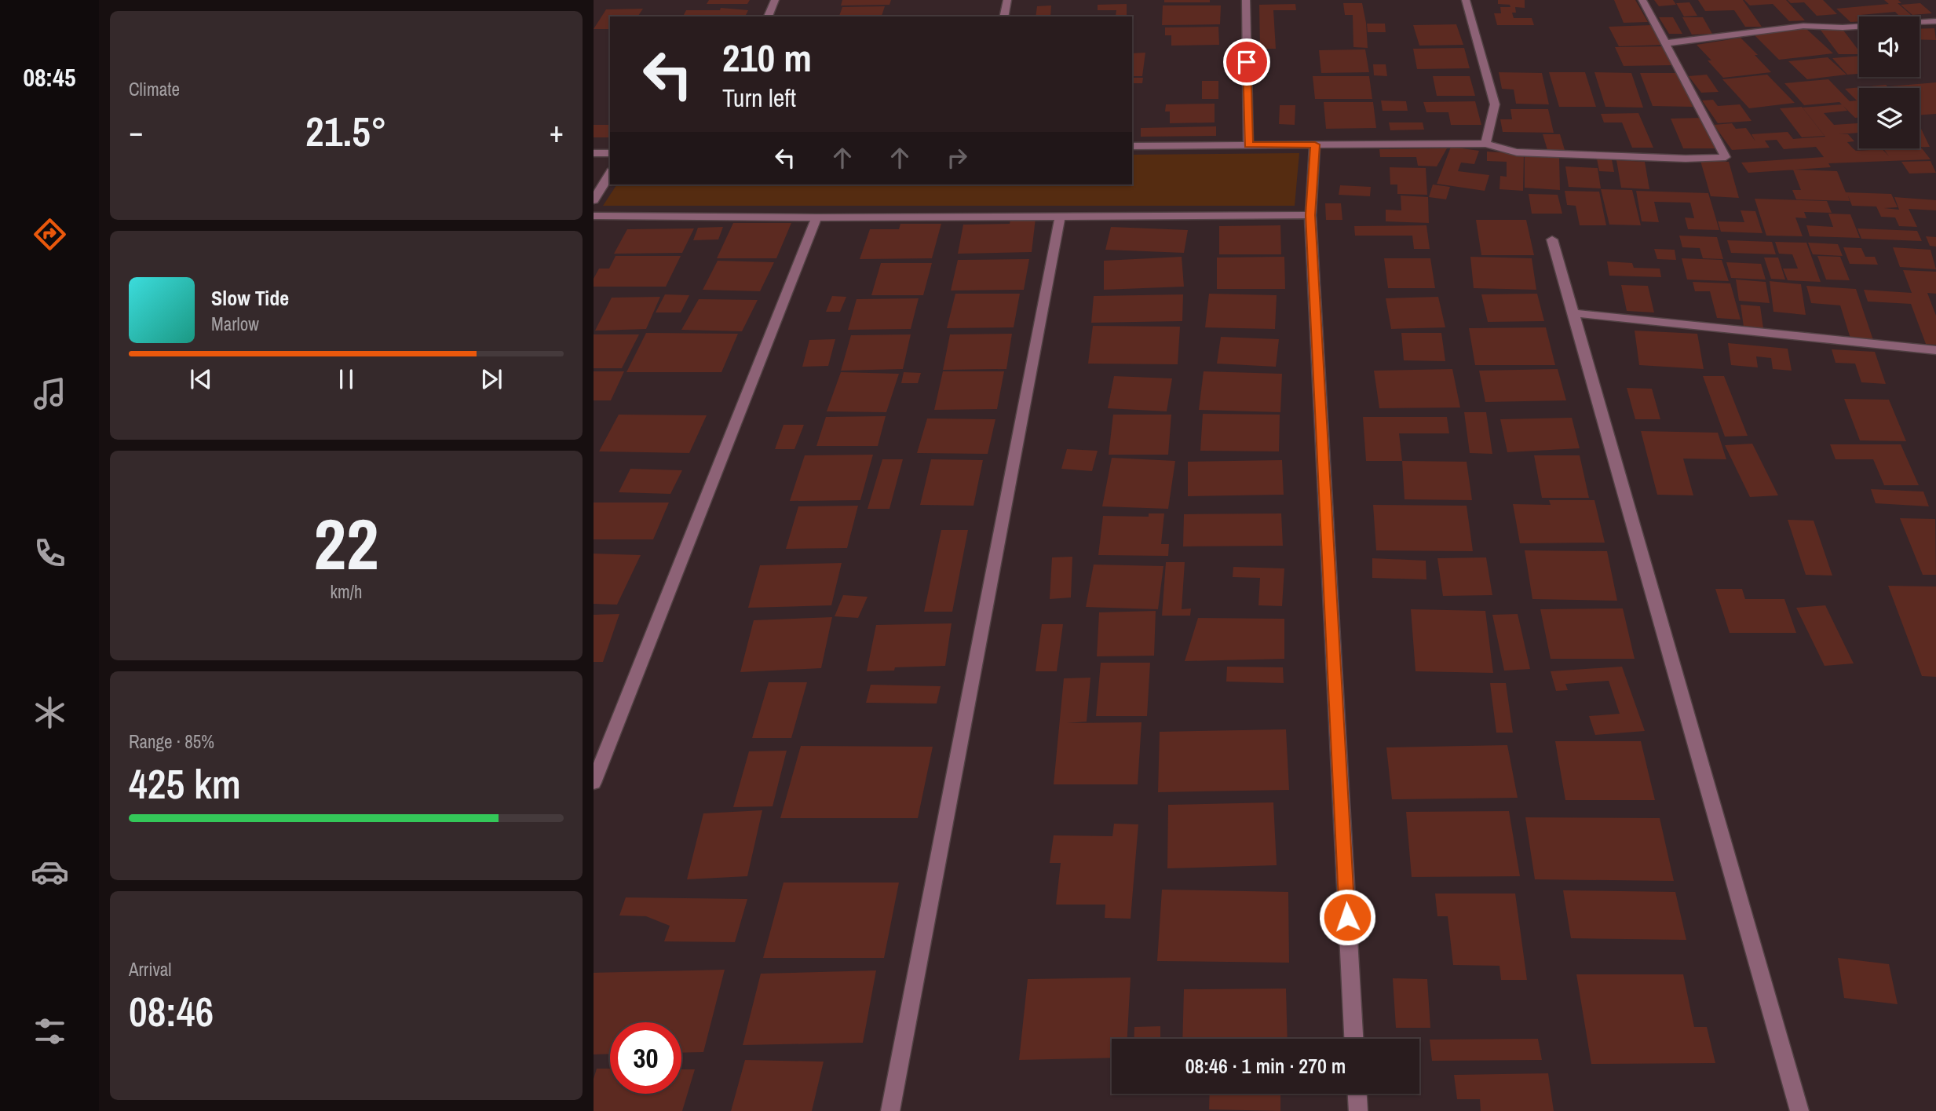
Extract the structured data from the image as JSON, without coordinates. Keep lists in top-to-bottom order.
{
  "page": {
    "tabs": "08:45",
    "tile": [
      "Climate",
      ["22", "km/h"],
      ["Range · 85%", "425 km"],
      ["Arrival", "08:46"]
    ],
    "turn": ["210 m", "Turn left"],
    "heat": ["−", "21.5°", "+"],
    "song": ["Slow Tide", "Marlow"],
    "limit": "30",
    "trip": "08:46 · 1 min · 270 m"
  }
}
